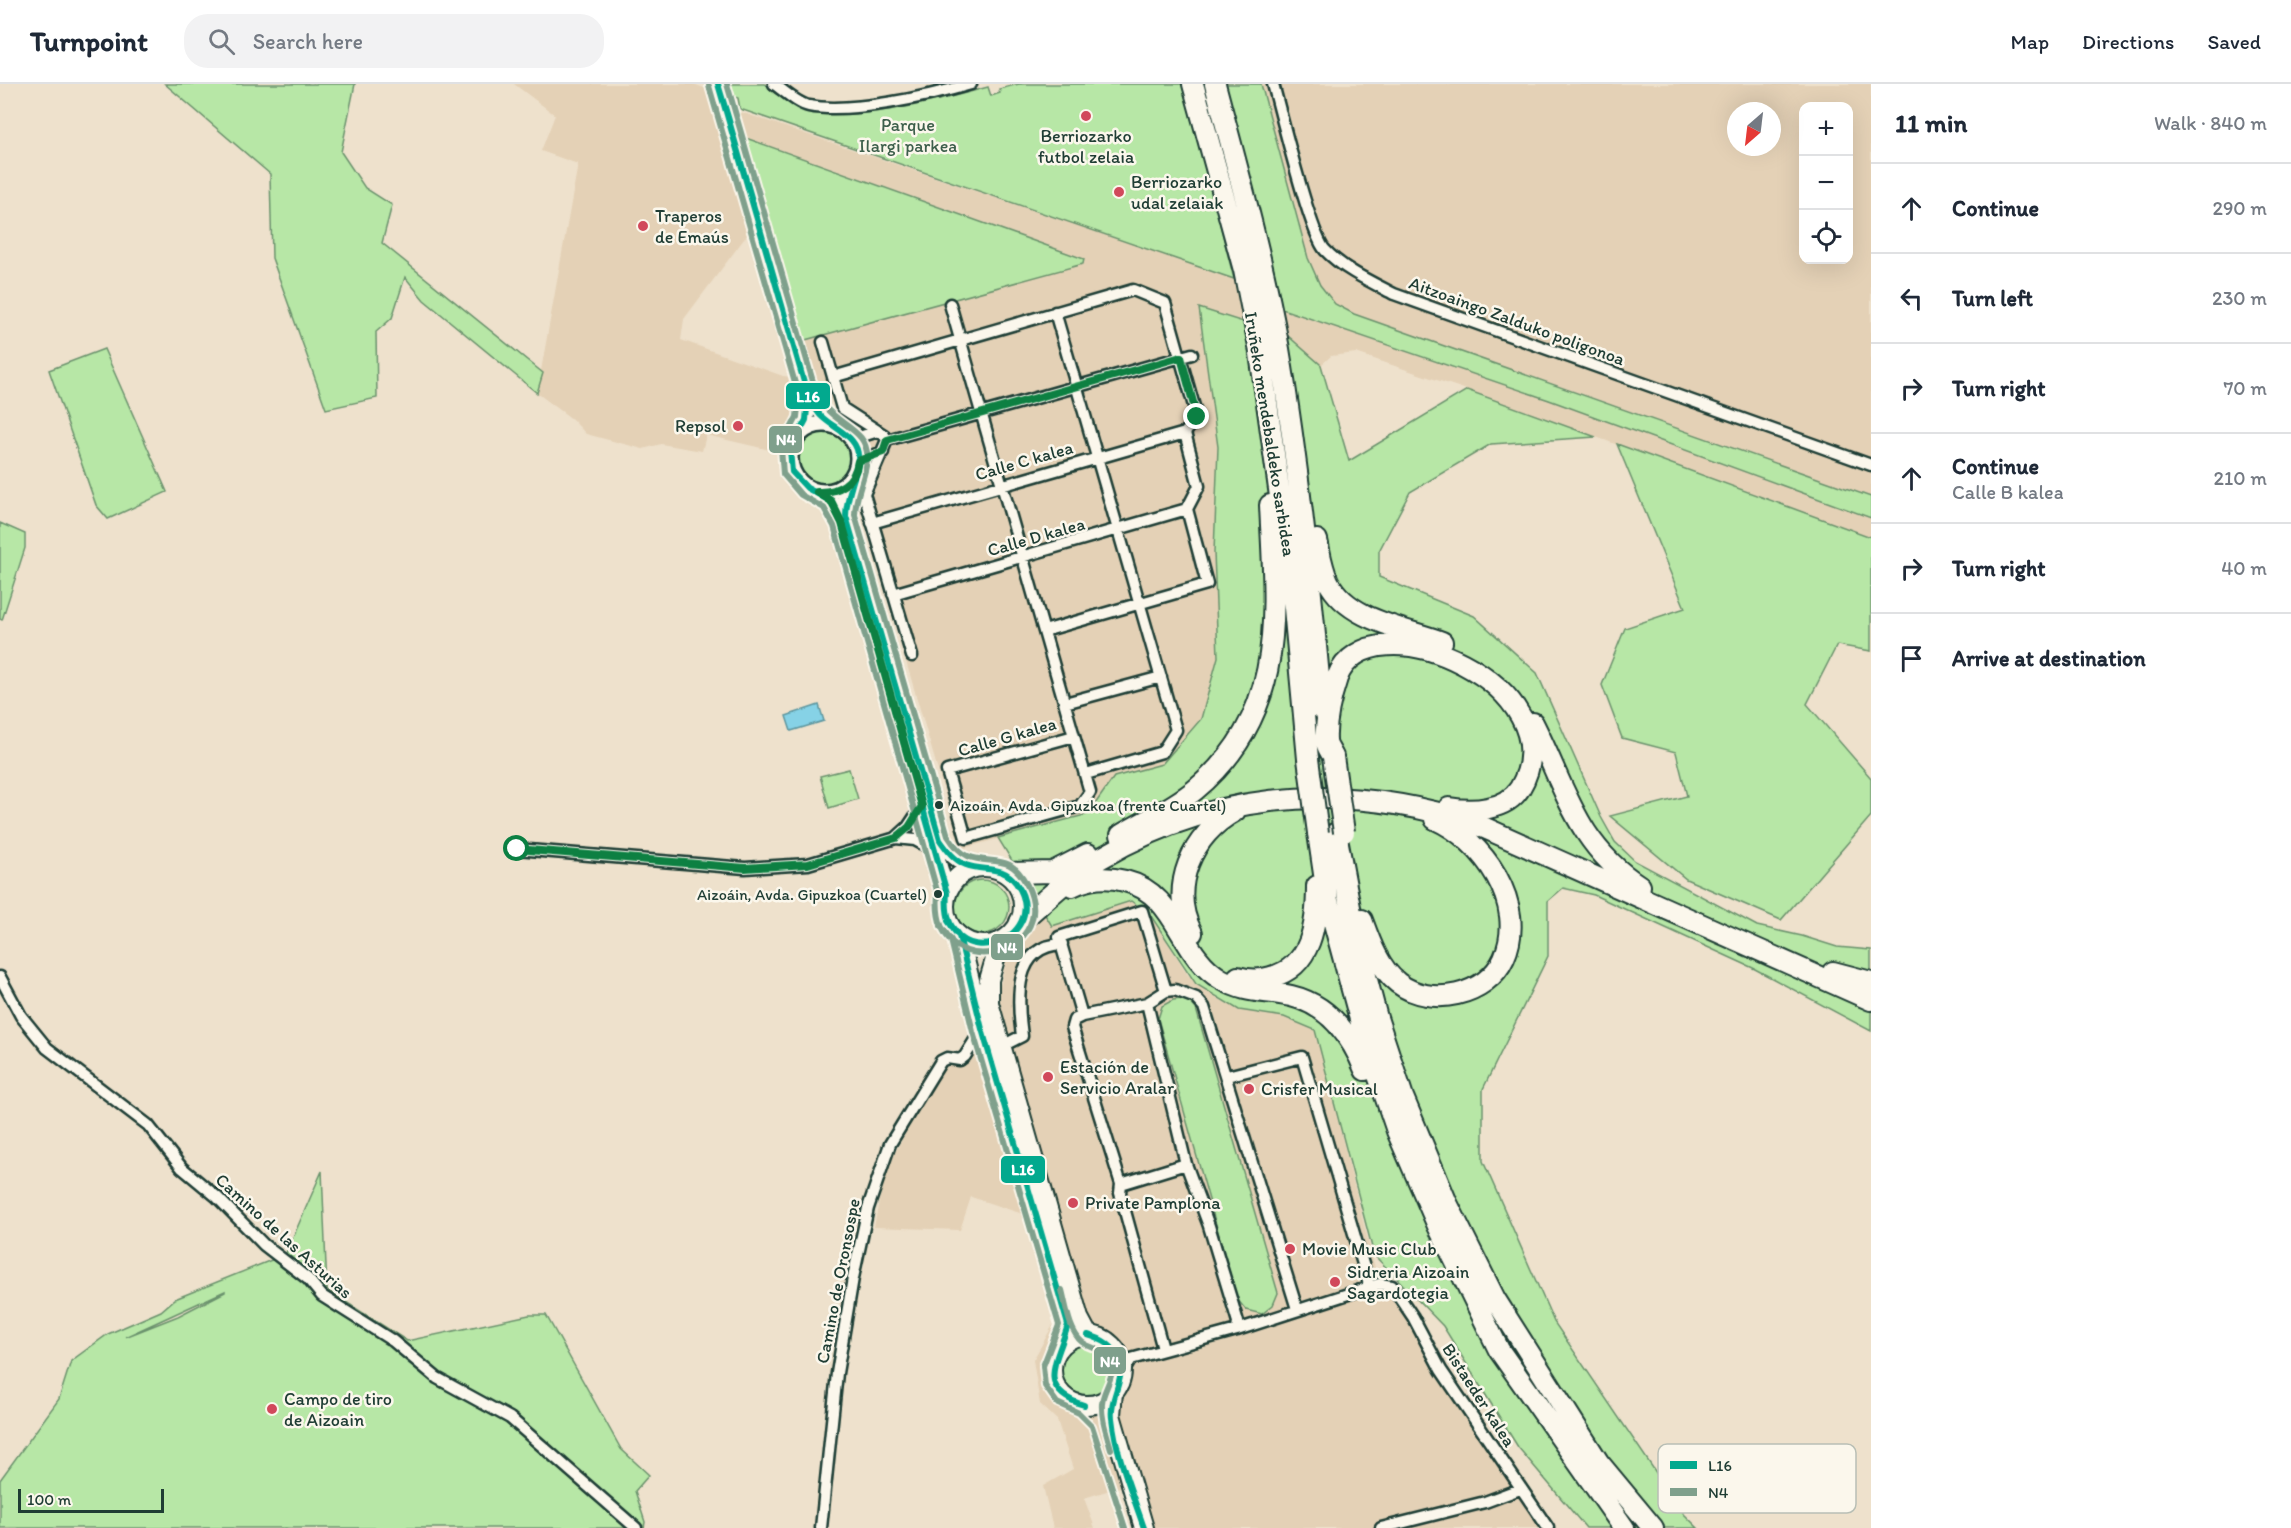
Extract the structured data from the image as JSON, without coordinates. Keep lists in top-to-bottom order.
{
  "streets": {
    "highway": ["Iruñeko mendebaldeko sarbidea"],
    "street": [
      "Aitzoaingo Zalduko poligonoa",
      "Calle C kalea",
      "Calle D kalea",
      "Calle G kalea",
      "Camino de las Asturias",
      "Camino de Oronsospe",
      "Bistaeder kalea"
    ]
  },
  "parks": ["Parque Ilargi parkea"],
  "places": [
    "Berriozarko futbol zelaia",
    "Berriozarko udal zelaiak",
    "Traperos de Emaús",
    "Repsol",
    "Aizoáin, Avda. Gipuzkoa (frente Cuartel)",
    "Aizoáin, Avda. Gipuzkoa (Cuartel)",
    "Estación de Servicio Aralar",
    "Crisfer Musical",
    "Private Pamplona",
    "Movie Music Club",
    "Sidreria Aizoain Sagardotegia",
    "Campo de tiro de Aizoain"
  ],
  "lines": ["transit line L16", "transit line N4"],
  "legend": ["L16", "N4"],
  "scale_bar": "100 m",
  "north": "bottom left",
  "page": {
    "header": "Turnpoint",
    "search": "Search here",
    "nav": ["Map", "Directions", "Saved"],
    "heading": ["11 min", "Walk · 840 m"],
    "map_buttons": ["+", "−"],
    "list": [
      ["Continue", "290 m"],
      ["Turn left", "230 m"],
      ["Turn right", "70 m"],
      ["Continue", "Calle B kalea", "210 m"],
      ["Turn right", "40 m"],
      "Arrive at destination"
    ],
    "scale": "100 m"
  }
}
